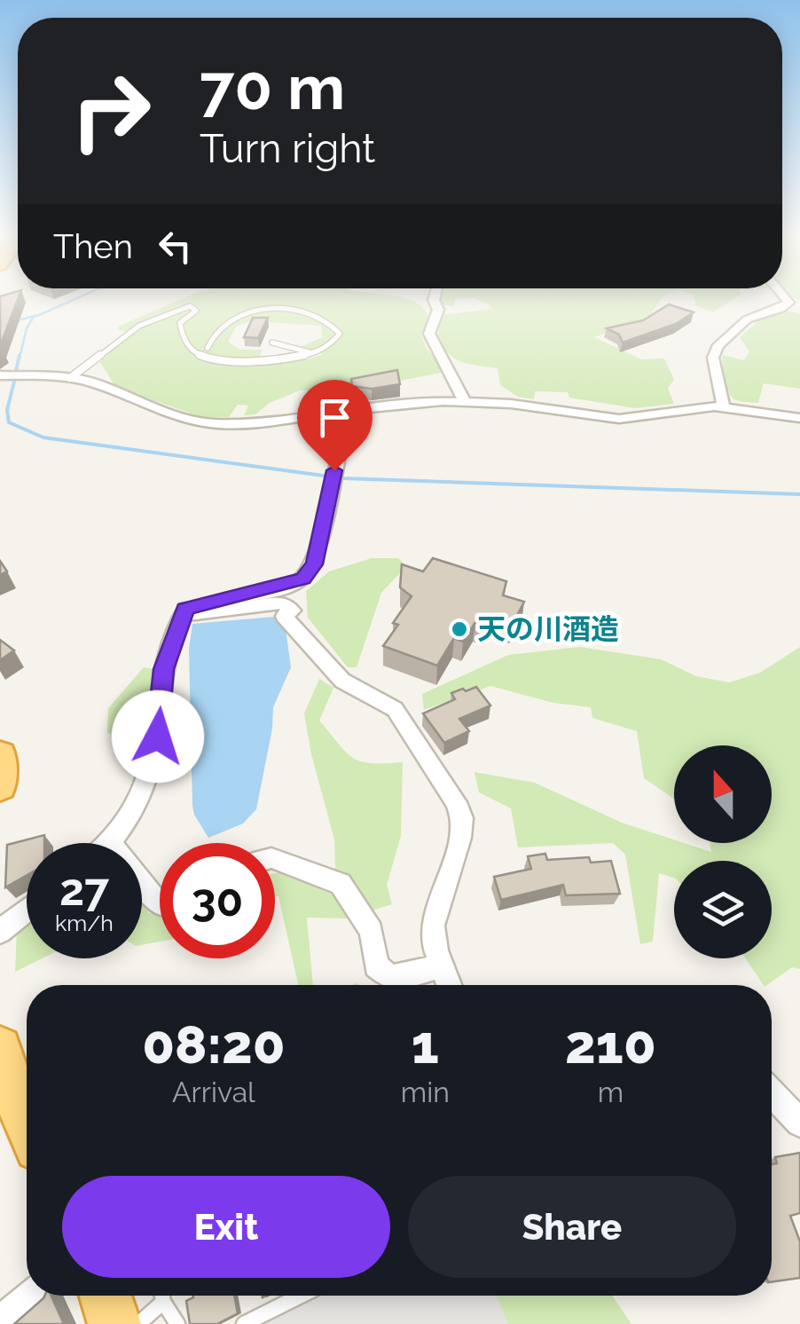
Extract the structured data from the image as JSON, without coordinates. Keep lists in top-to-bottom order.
{
  "places": ["天の川酒造"],
  "north": "top",
  "page": {
    "turn": ["70 m", "Turn right"],
    "then": "Then",
    "speed": "27 km/h",
    "limit": "30",
    "eta": [
      "08:20",
      "Arrival",
      "1",
      "min",
      "210",
      "m"
    ],
    "buttons": ["Exit", "Share"]
  }
}
